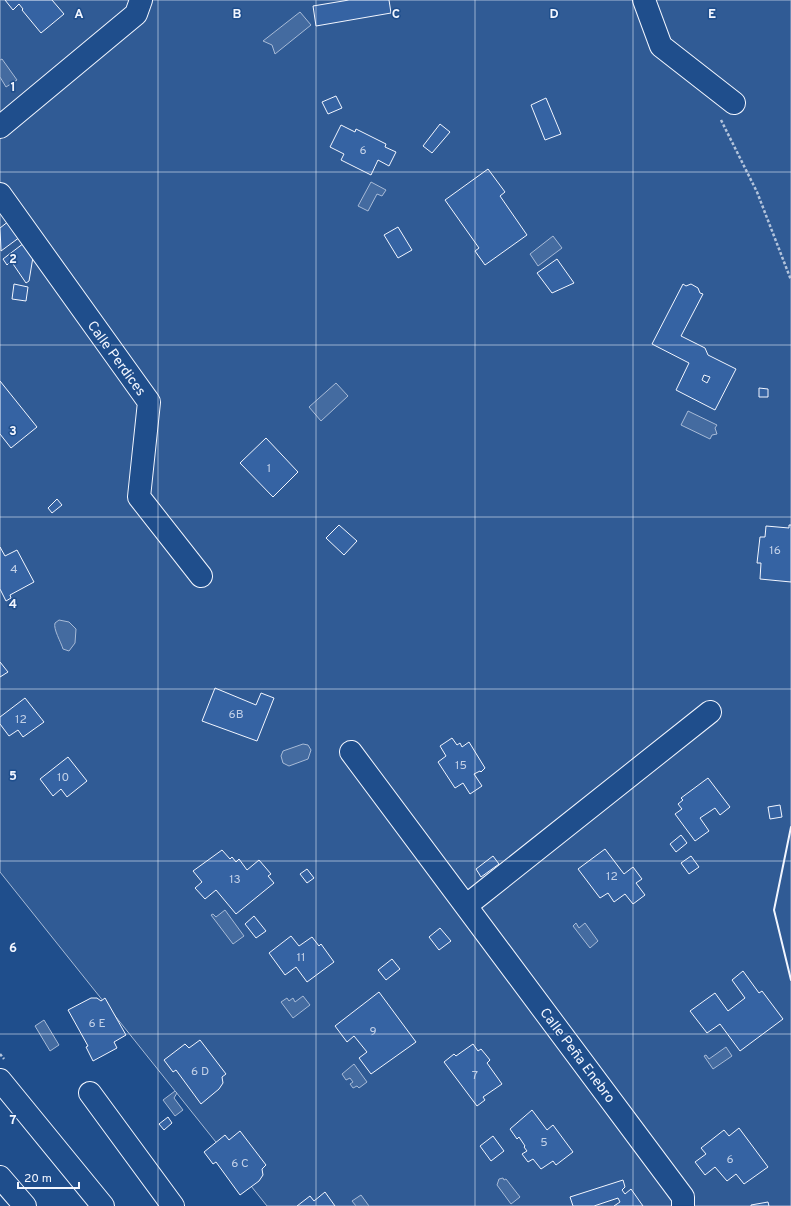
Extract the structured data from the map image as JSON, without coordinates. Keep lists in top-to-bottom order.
{
  "streets": {
    "main road": ["Calle Perdices", "Calle Peña Enebro"]
  },
  "house_numbers": [
    "6",
    "1",
    "16",
    "4",
    "6B",
    "12",
    "15",
    "10",
    "12",
    "13",
    "11",
    "6 E",
    "9",
    "6 D",
    "7",
    "5",
    "6",
    "6 C"
  ],
  "scale_bar": "20 m",
  "grid": {
    "columns": [
      "A",
      "B",
      "C",
      "D",
      "E"
    ],
    "rows": [
      "1",
      "2",
      "3",
      "4",
      "5",
      "6",
      "7"
    ]
  }
}
